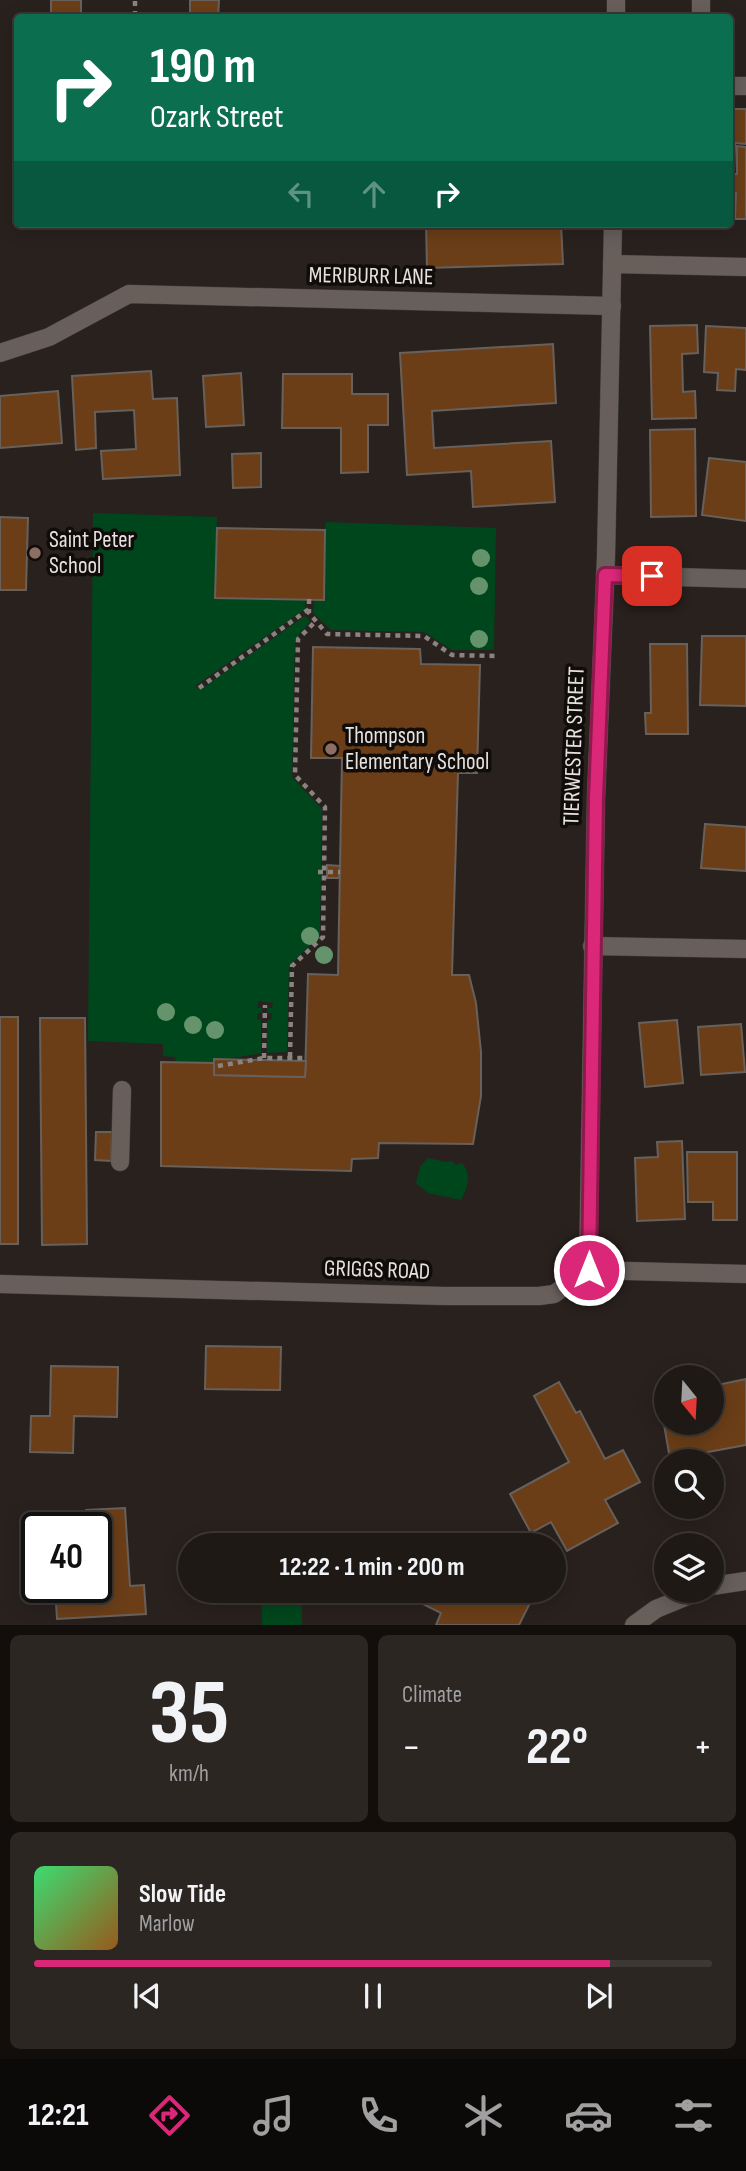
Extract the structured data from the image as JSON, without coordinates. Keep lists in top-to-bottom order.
{
  "streets": {
    "street": ["MERIBURR LANE", "TIERWESTER STREET", "GRIGGS ROAD"]
  },
  "crossings": [
    ["MERIBURR LANE", "TIERWESTER STREET"],
    ["TIERWESTER STREET", "GRIGGS ROAD"]
  ],
  "places": ["Saint Peter School", "Thompson Elementary School"],
  "north": "bottom",
  "page": {
    "turn": ["190 m", "Ozark Street"],
    "limit": "40",
    "trip": "12:22 · 1 min · 200 m",
    "tile": [
      ["35", "km/h"],
      "Climate"
    ],
    "heat": ["−", "22°", "+"],
    "song": ["Slow Tide", "Marlow"],
    "tabs": "12:21"
  }
}
